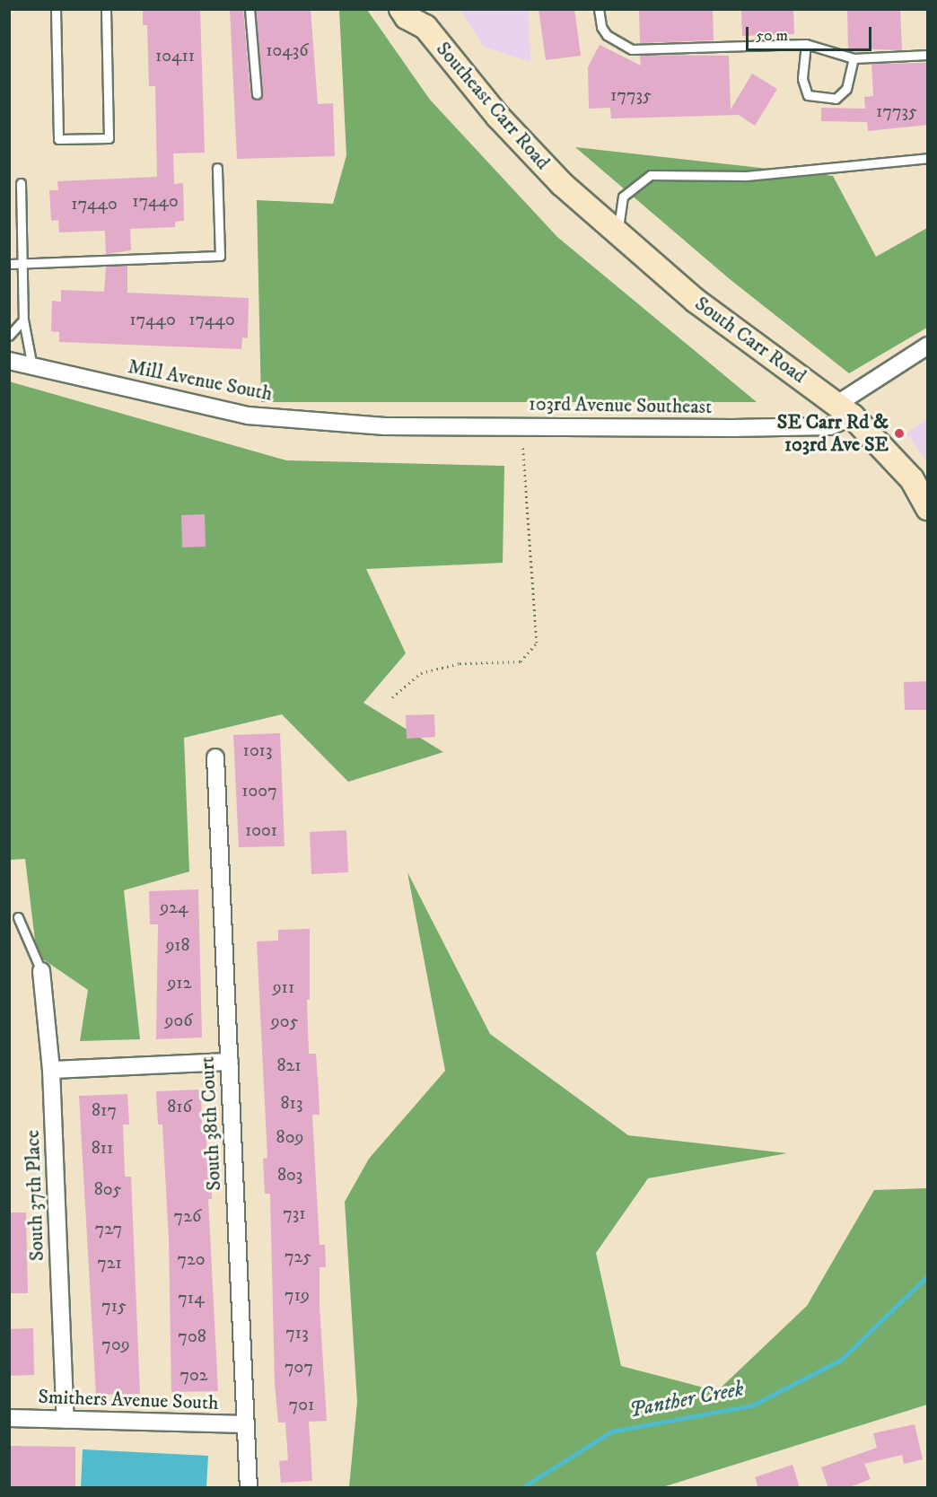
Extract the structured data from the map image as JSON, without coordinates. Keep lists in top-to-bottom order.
{
  "streets": {
    "main road": ["Southeast Carr Road", "South Carr Road"],
    "street": [
      "Mill Avenue South",
      "103rd Avenue Southeast",
      "South 38th Court",
      "South 37th Place",
      "Smithers Avenue South"
    ]
  },
  "crossings": [
    ["Southeast Carr Road", "South Carr Road"],
    ["South Carr Road", "103rd Avenue Southeast"],
    ["Mill Avenue South", "103rd Avenue Southeast"],
    ["South 38th Court", "Smithers Avenue South"],
    ["South 37th Place", "Smithers Avenue South"]
  ],
  "water": ["Panther Creek"],
  "places": ["SE Carr Rd & 103rd Ave SE"],
  "house_numbers": [
    "10436",
    "10411",
    "17735",
    "17735",
    "17440",
    "17440",
    "17440",
    "17440",
    "1013",
    "1007",
    "1001",
    "924",
    "918",
    "912",
    "911",
    "906",
    "905",
    "821",
    "813",
    "816",
    "817",
    "809",
    "811",
    "803",
    "805",
    "731",
    "726",
    "727",
    "725",
    "720",
    "721",
    "719",
    "714",
    "715",
    "713",
    "708",
    "709",
    "707",
    "702",
    "701"
  ],
  "scale_bar": "50 m"
}
